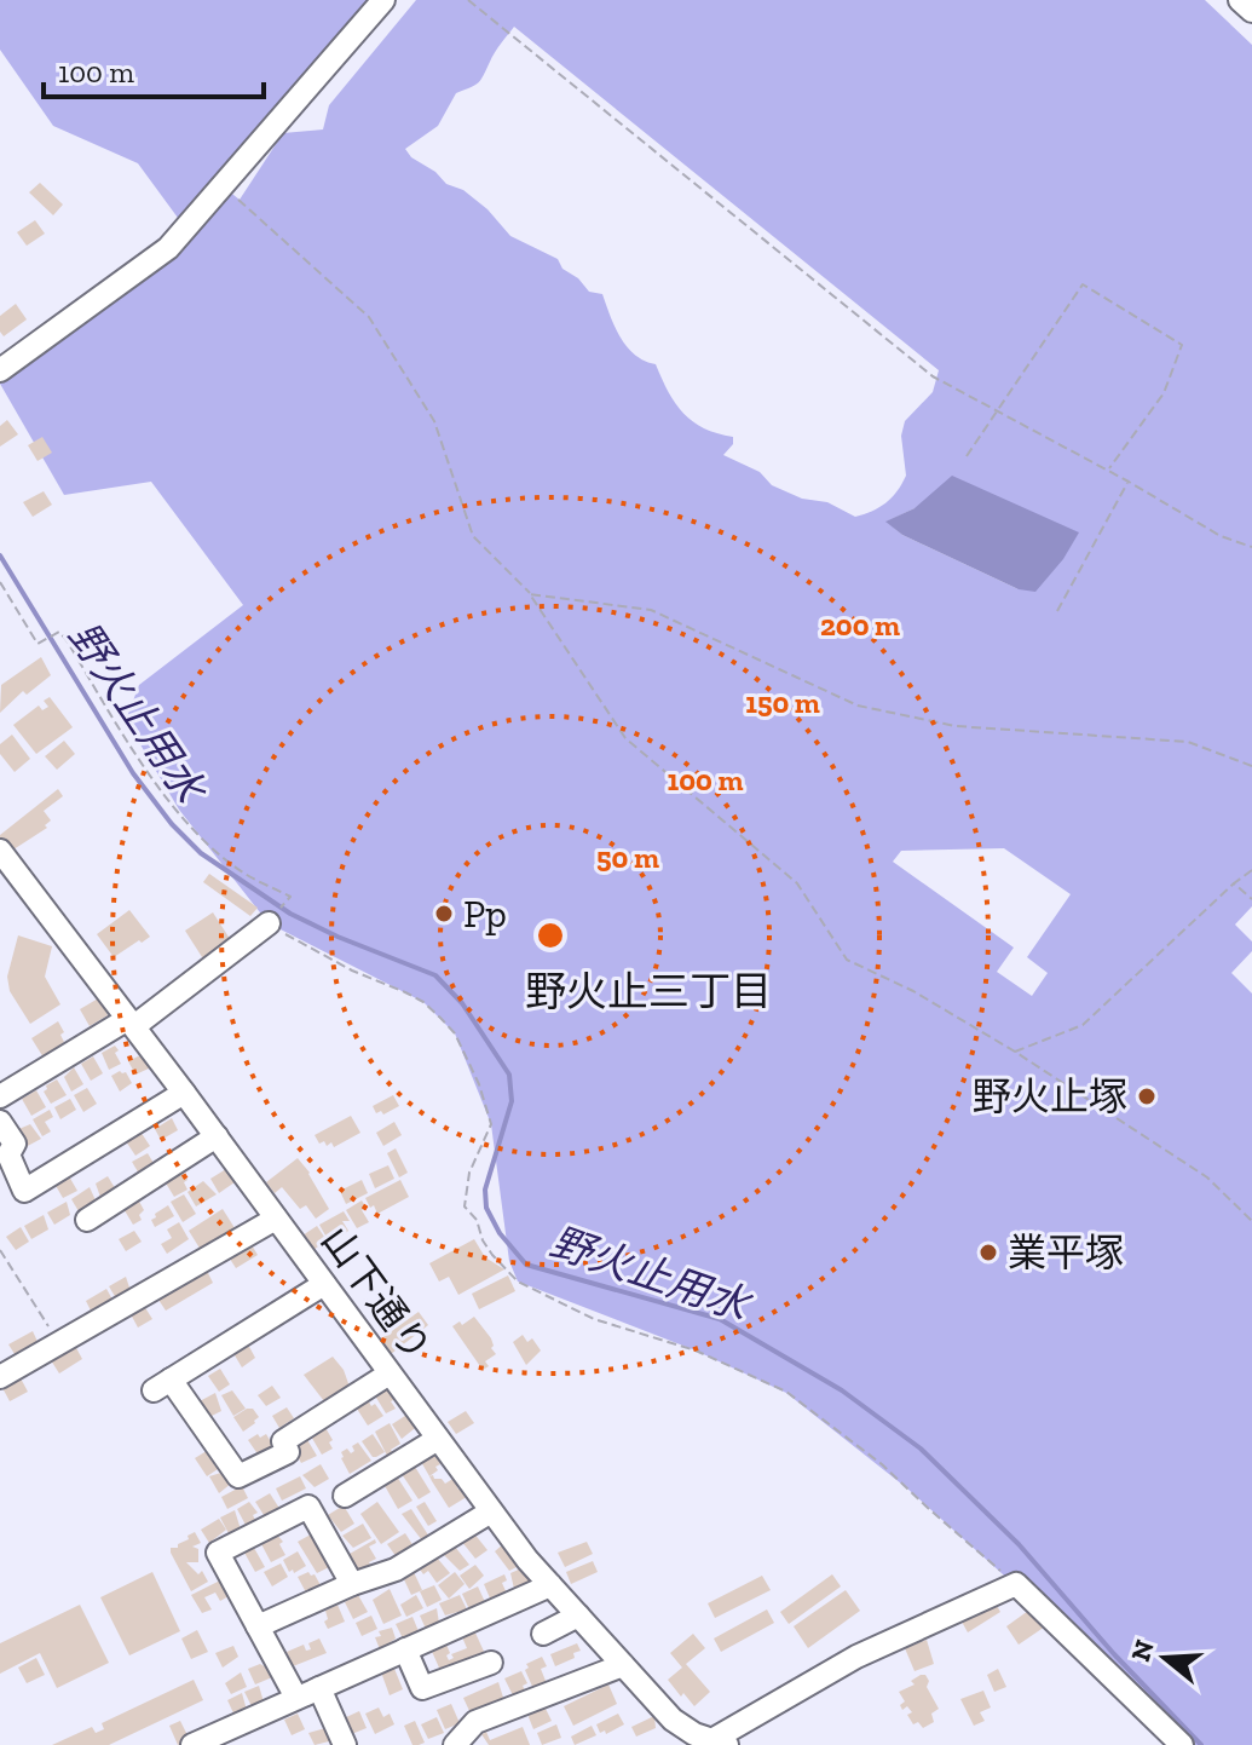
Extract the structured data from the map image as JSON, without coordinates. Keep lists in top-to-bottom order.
{
  "streets": {
    "street": ["山下通り"]
  },
  "districts": ["野火止三丁目"],
  "water": ["野火止用水"],
  "places": ["Pp", "野火止塚", "業平塚"],
  "scale_bar": "100 m",
  "north": "left",
  "rings": [
    "200 m",
    "150 m",
    "100 m",
    "50 m"
  ]
}
